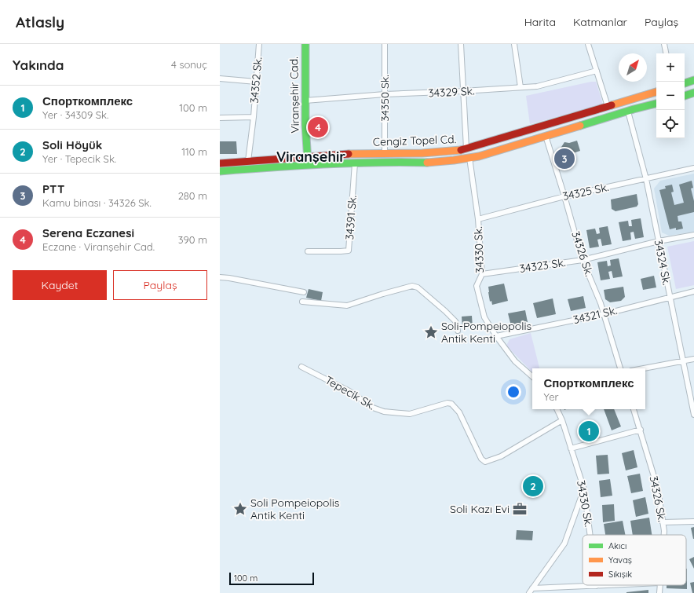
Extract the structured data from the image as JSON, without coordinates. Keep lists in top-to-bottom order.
{
  "streets": {
    "street": [
      "34352 Sk.",
      "34329 Sk.",
      "Viranşehir Cad.",
      "34350 Sk.",
      "Cengiz Topel Cd.",
      "34325 Sk.",
      "34391 Sk.",
      "34330 Sk.",
      "34326 Sk.",
      "34324 Sk.",
      "34323 Sk.",
      "34321 Sk.",
      "Tepecik Sk."
    ]
  },
  "crossings": [
    ["34352 Sk.", "Cengiz Topel Cd."],
    ["34329 Sk.", "Viranşehir Cad."],
    ["34329 Sk.", "34350 Sk."],
    ["Viranşehir Cad.", "Cengiz Topel Cd."],
    ["34350 Sk.", "Cengiz Topel Cd."],
    ["Cengiz Topel Cd.", "34391 Sk."],
    ["Cengiz Topel Cd.", "34330 Sk."],
    ["Cengiz Topel Cd.", "34326 Sk."],
    ["Cengiz Topel Cd.", "34324 Sk."],
    ["34325 Sk.", "34330 Sk."],
    ["34325 Sk.", "34326 Sk."],
    ["34325 Sk.", "34324 Sk."],
    ["34330 Sk.", "34323 Sk."],
    ["34330 Sk.", "34321 Sk."],
    ["34330 Sk.", "Tepecik Sk."],
    ["34326 Sk.", "34323 Sk."],
    ["34326 Sk.", "34321 Sk."],
    ["34324 Sk.", "34323 Sk."],
    ["34324 Sk.", "34321 Sk."]
  ],
  "districts": ["Viranşehir"],
  "places": {
    "place": ["Soli-Pompeiopolis Antik Kenti", "Soli Pompeiopolis Antik Kenti"],
    "office": ["Soli Kazı Evi"]
  },
  "legend": ["Akıcı", "Yavaş", "Sıkışık"],
  "scale_bar": "100 m",
  "north": "top right",
  "page": {
    "header": "Atlasly",
    "nav": ["Harita", "Katmanlar", "Paylaş"],
    "heading": ["Yakında", "4 sonuç"],
    "map_buttons": ["+", "−"],
    "list": [
      {
        "mark": "1",
        "name": "Спорткомплекс",
        "note": "Yer · 34309 Sk.",
        "value": "100 m"
      },
      {
        "mark": "2",
        "name": "Soli Höyük",
        "note": "Yer · Tepecik Sk.",
        "value": "110 m"
      },
      {
        "mark": "3",
        "name": "PTT",
        "note": "Kamu binası · 34326 Sk.",
        "value": "280 m"
      },
      {
        "mark": "4",
        "name": "Serena Eczanesi",
        "note": "Eczane · Viranşehir Cad.",
        "value": "390 m"
      }
    ],
    "pins": [
      "4",
      "3",
      "1",
      "2"
    ],
    "buttons": ["Kaydet", "Paylaş"],
    "popup": ["Спорткомплекс", "Yer"],
    "scale": "100 m"
  }
}
